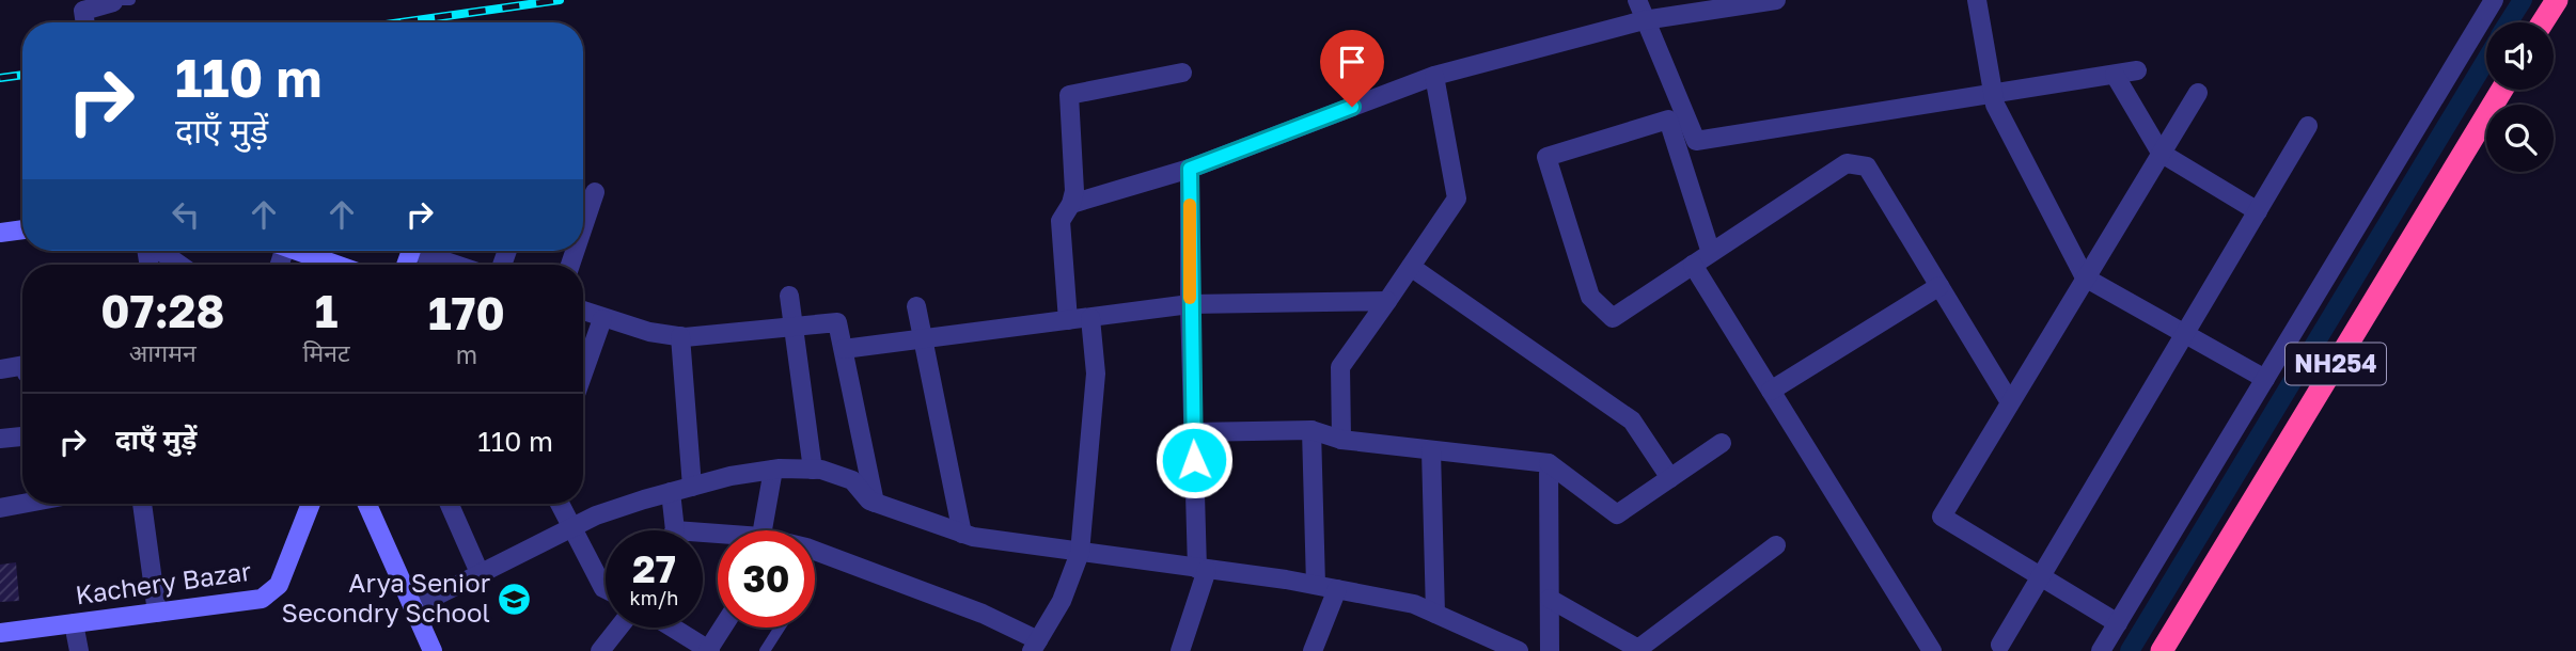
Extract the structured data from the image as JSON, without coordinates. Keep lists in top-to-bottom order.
{
  "streets": {
    "highway": ["NH254"],
    "street": ["Kachery Bazar"]
  },
  "places": {
    "school or university": ["Arya Senior Secondry School"]
  },
  "page": {
    "turn": ["110 m", "दाएँ मुड़ें"],
    "eta": [
      "07:28",
      "आगमन",
      "1",
      "मिनट",
      "170",
      "m"
    ],
    "list": [
      {
        "name": "दाएँ मुड़ें",
        "value": "110 m"
      }
    ],
    "speed": "27 km/h",
    "limit": "30"
  }
}
